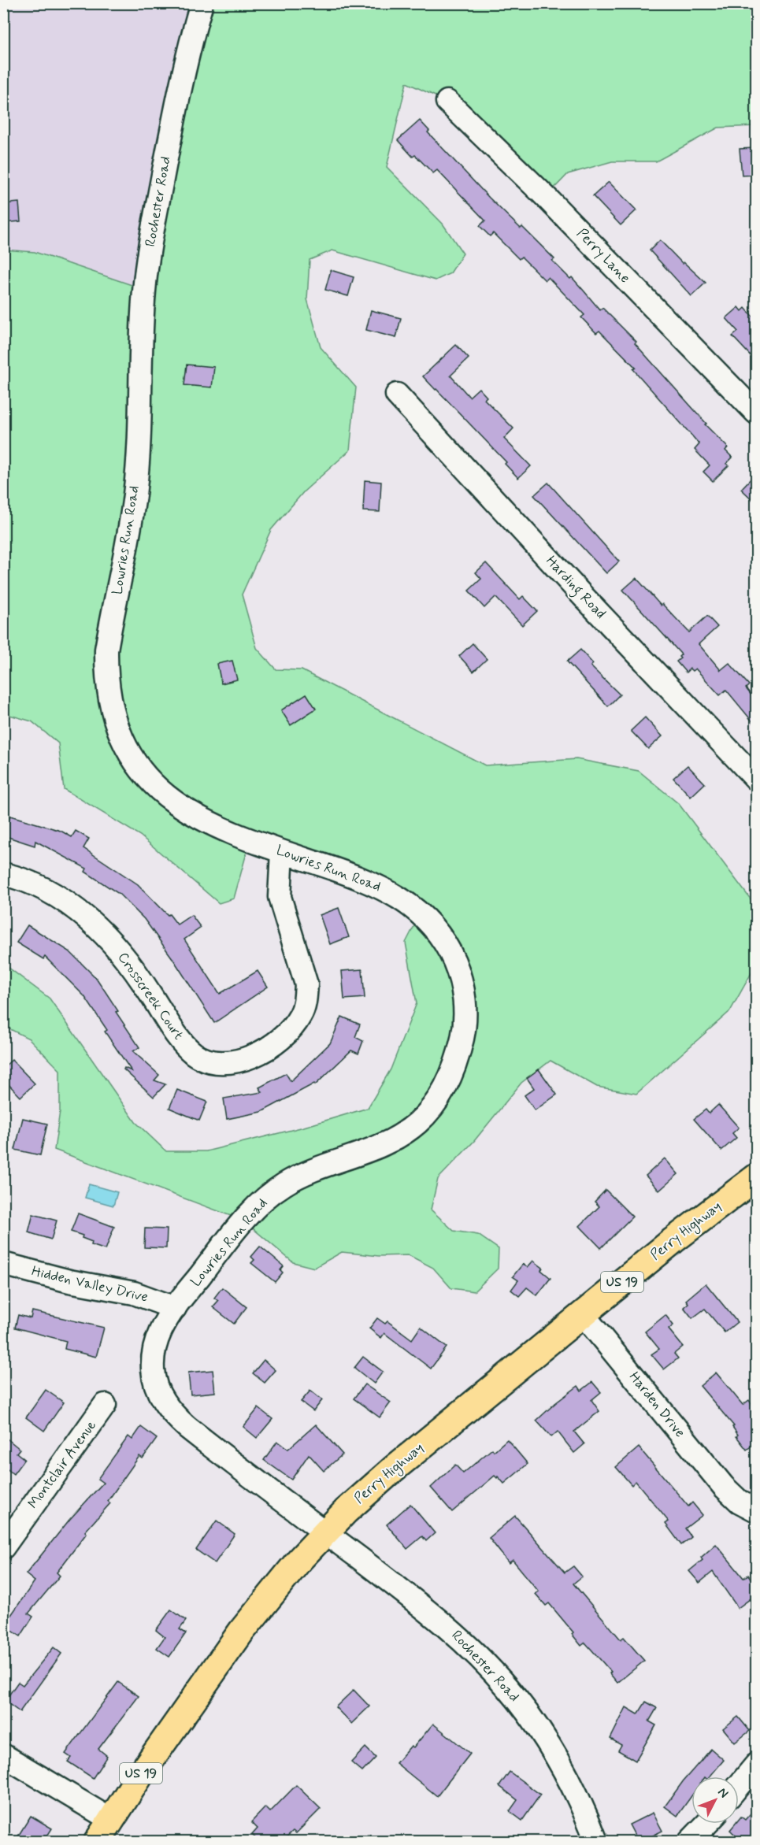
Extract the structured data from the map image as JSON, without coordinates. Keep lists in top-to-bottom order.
{
  "streets": {
    "main road": ["Perry Highway", "US 19"],
    "street": [
      "Rochester Road",
      "Perry Lane",
      "Lowries Run Road",
      "Harding Road",
      "Crosscreek Court",
      "Hidden Valley Drive",
      "Harden Drive",
      "Montclair Avenue"
    ]
  },
  "crossings": [
    ["Rochester Road", "Lowries Run Road"],
    ["Rochester Road", "Perry Highway"],
    ["Lowries Run Road", "Crosscreek Court"],
    ["Lowries Run Road", "Perry Highway"],
    ["Lowries Run Road", "Hidden Valley Drive"],
    ["Perry Highway", "Harden Drive"]
  ],
  "north": "top right"
}
